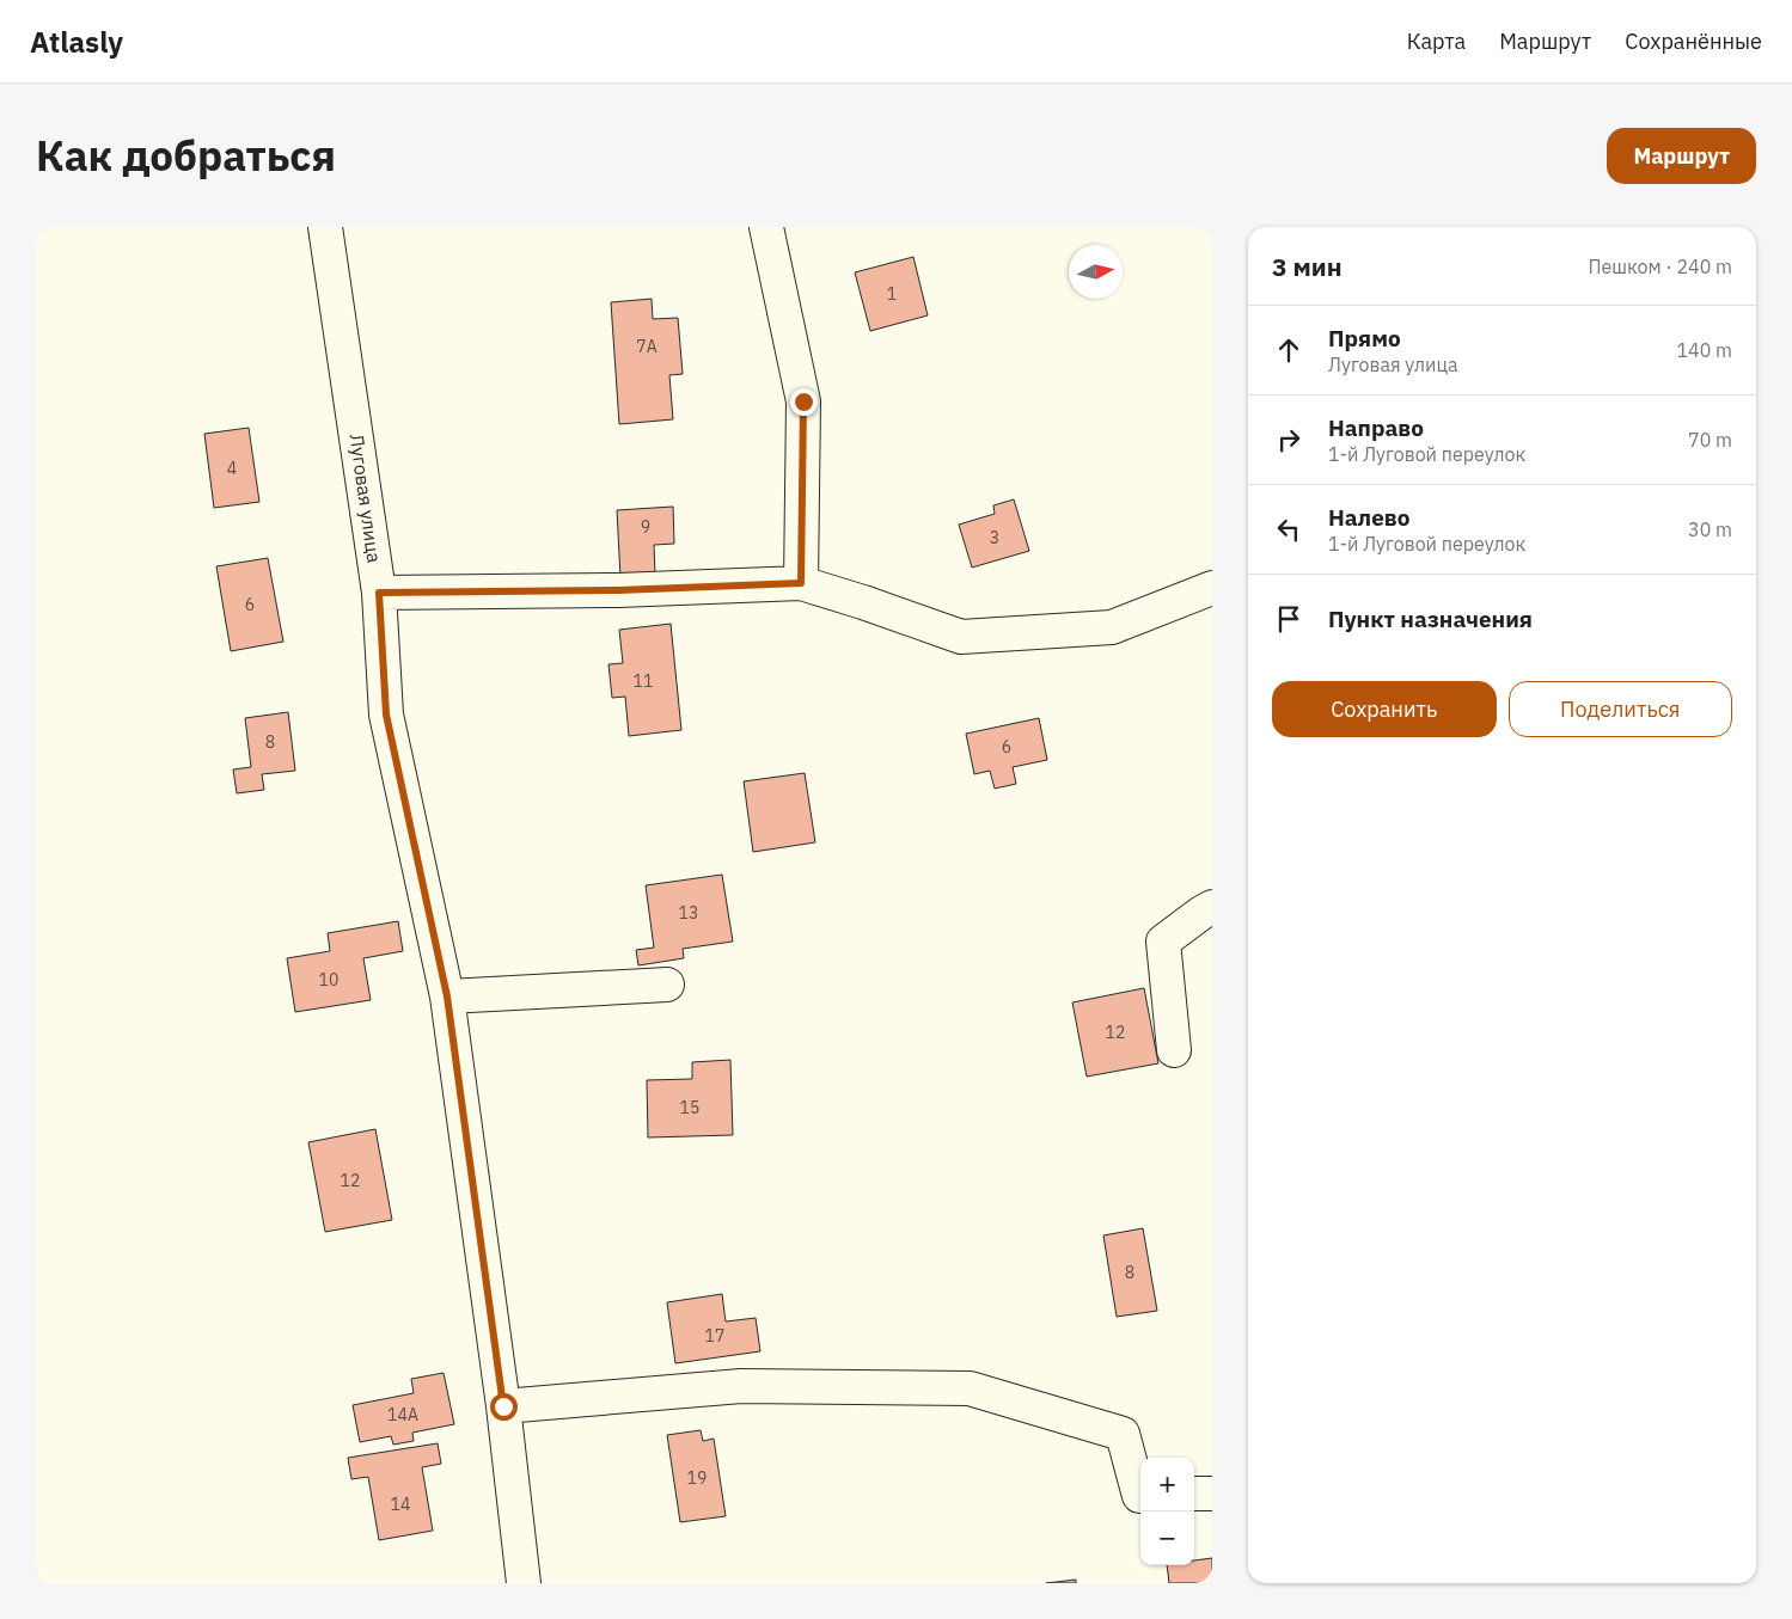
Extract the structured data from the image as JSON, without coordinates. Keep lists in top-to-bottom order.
{
  "streets": {
    "street": ["Луговая улица"]
  },
  "house_numbers": [
    "1",
    "7А",
    "4",
    "9",
    "3",
    "6",
    "11",
    "8",
    "6",
    "13",
    "10",
    "12",
    "15",
    "12",
    "8",
    "17",
    "14А",
    "19",
    "14"
  ],
  "north": "right",
  "page": {
    "header": "Atlasly",
    "nav": ["Карта", "Маршрут", "Сохранённые"],
    "title": "Как добраться",
    "buttons": [
      "Маршрут",
      ["Сохранить", "Поделиться"]
    ],
    "heading": ["3 мин", "Пешком · 240 m"],
    "list": [
      ["Прямо", "Луговая улица", "140 m"],
      ["Направо", "1-й Луговой переулок", "70 m"],
      ["Налево", "1-й Луговой переулок", "30 m"],
      "Пункт назначения"
    ],
    "map_buttons": ["+", "−"]
  }
}
